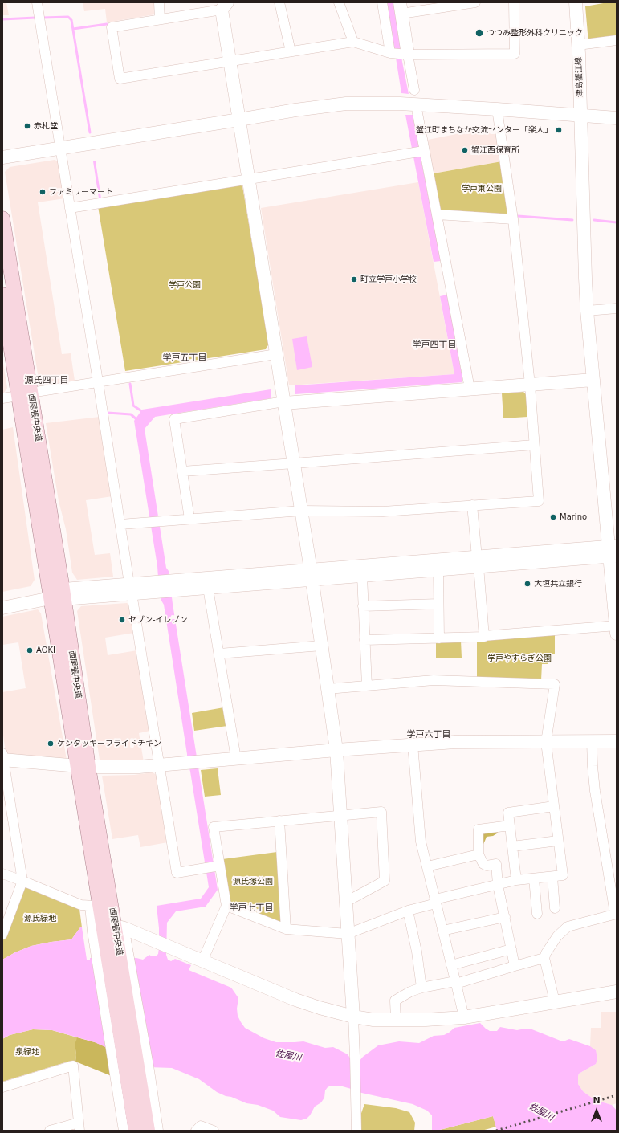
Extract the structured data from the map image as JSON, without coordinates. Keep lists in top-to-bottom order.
{
  "streets": {
    "main road": ["西尾張中央道"],
    "street": ["津島蟹江線"]
  },
  "districts": [
    "学戸四丁目",
    "学戸五丁目",
    "源氏四丁目",
    "学戸六丁目",
    "学戸七丁目"
  ],
  "water": ["佐屋川"],
  "parks": [
    "学戸東公園",
    "学戸公園",
    "学戸やすらぎ公園",
    "源氏塚公園",
    "源氏緑地",
    "泉緑地"
  ],
  "places": [
    "つつみ整形外科クリニック",
    "赤札堂",
    "蟹江町まちなか交流センター「楽人」",
    "蟹江西保育所",
    "ファミリーマート",
    "町立学戸小学校",
    "Marino",
    "大垣共立銀行",
    "セブン-イレブン",
    "AOKI",
    "ケンタッキーフライドチキン"
  ],
  "north": "top"
}
